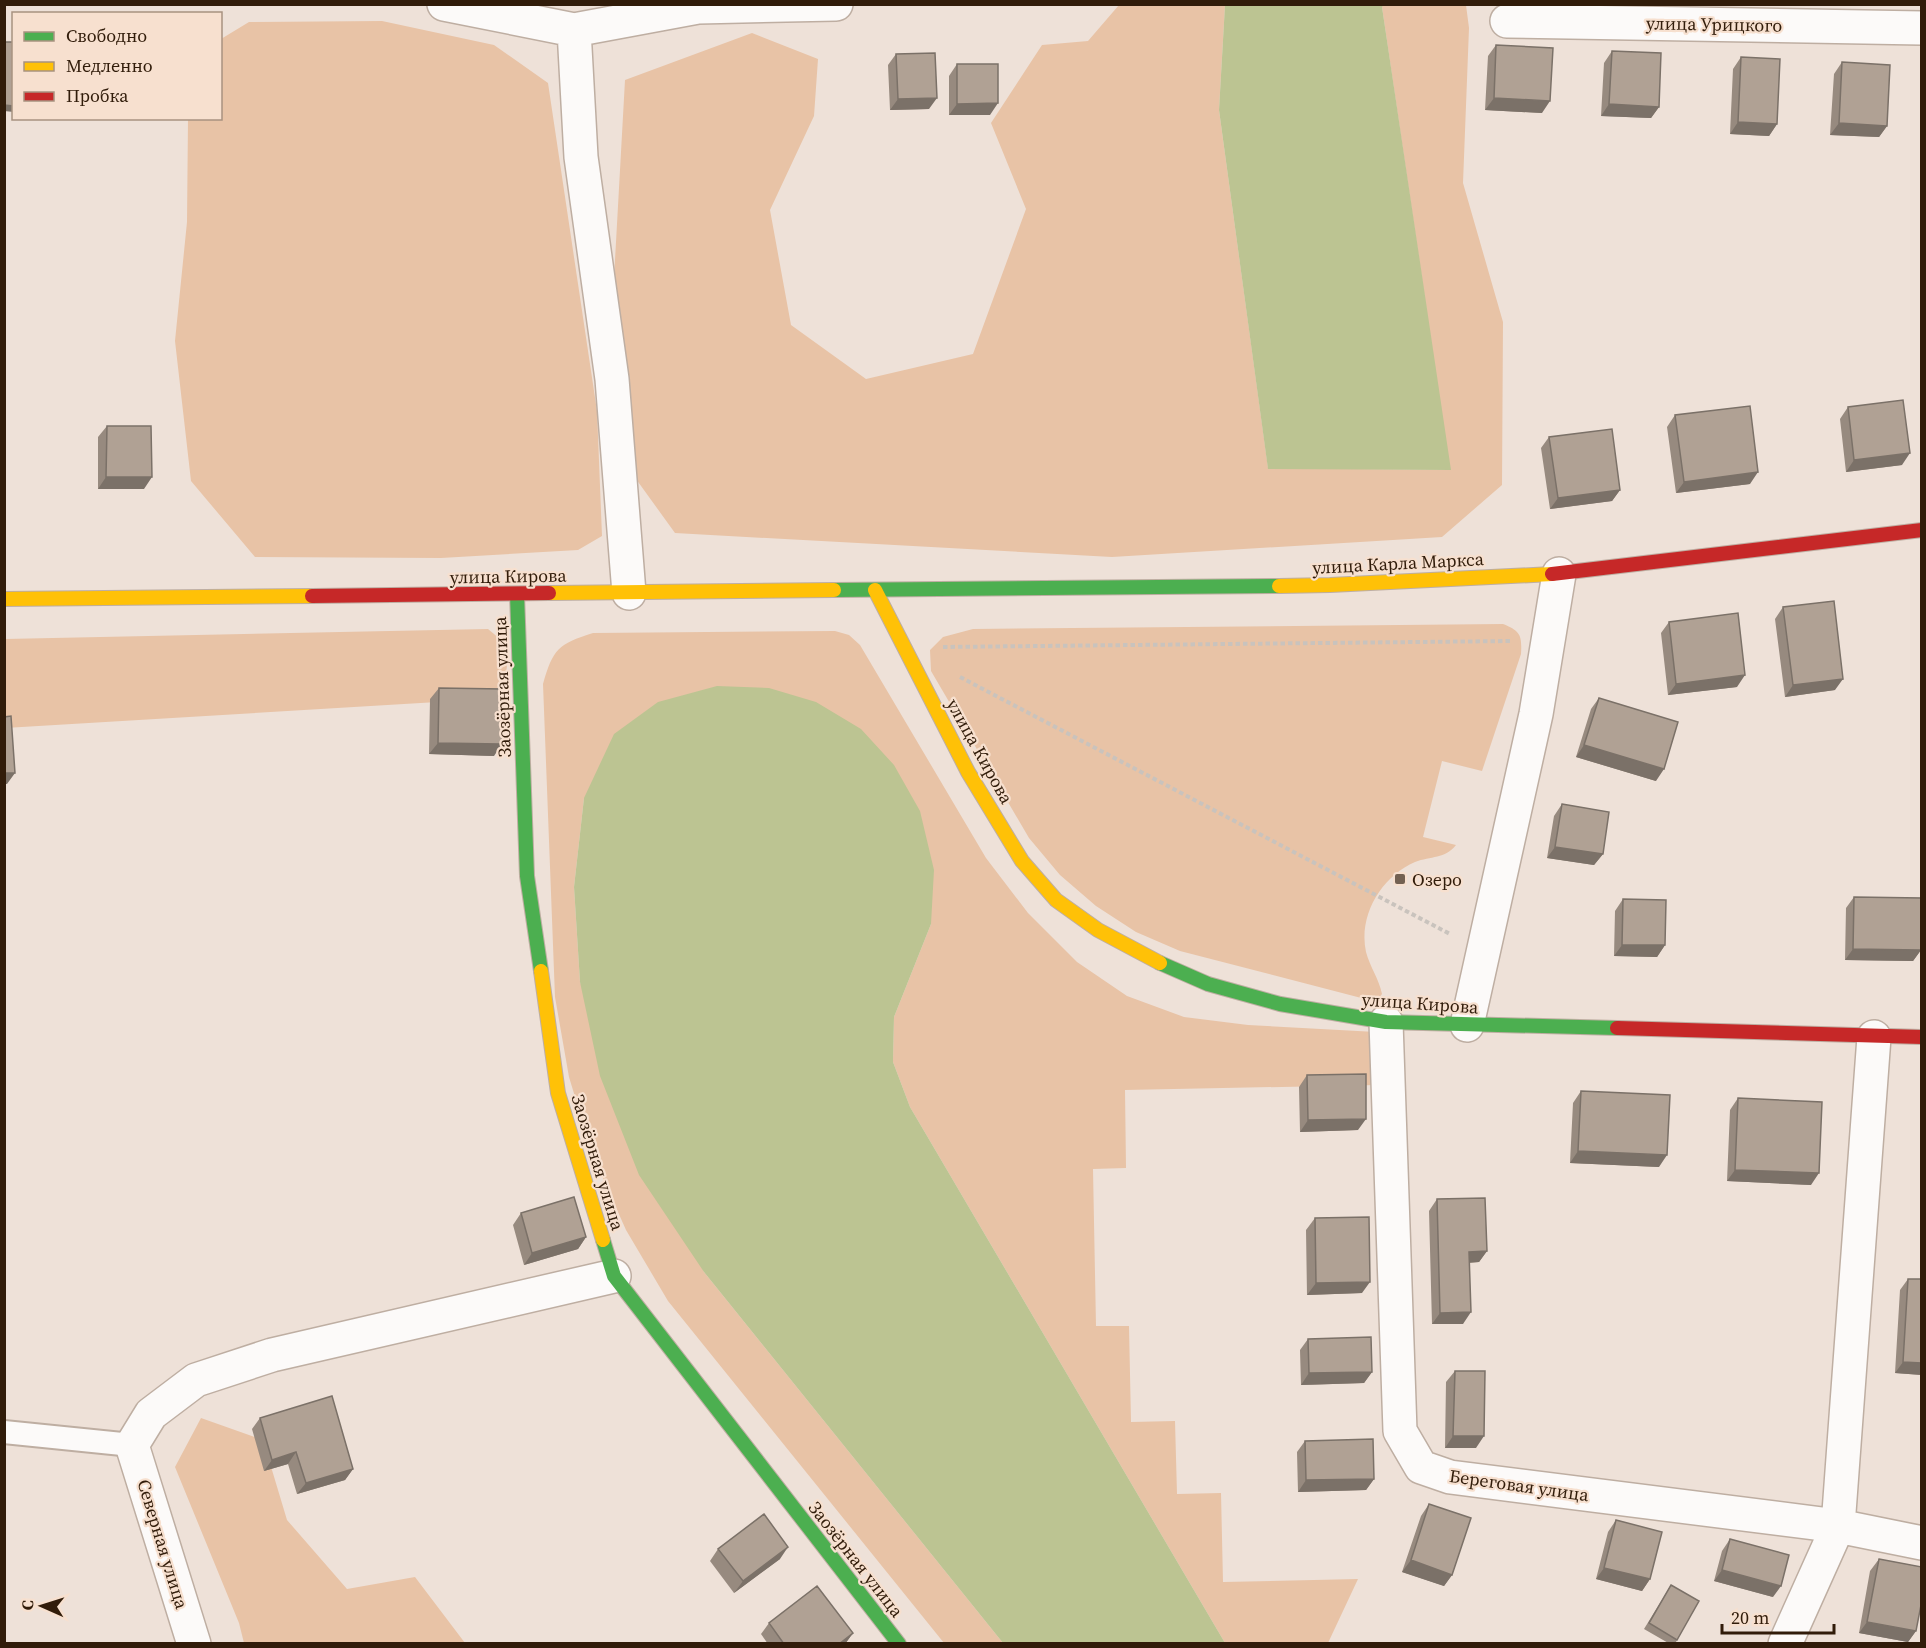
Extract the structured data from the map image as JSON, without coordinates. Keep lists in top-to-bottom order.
{
  "streets": {
    "street": [
      "улица Урицкого",
      "улица Карла Маркса",
      "улица Кирова",
      "Заозёрная улица",
      "Береговая улица",
      "Северная улица"
    ]
  },
  "crossings": [
    ["улица Карла Маркса", "улица Кирова"],
    ["улица Кирова", "Заозёрная улица"],
    ["улица Кирова", "Береговая улица"]
  ],
  "places": {
    "transit": ["Озеро"]
  },
  "legend": ["Свободно", "Медленно", "Пробка"],
  "scale_bar": "20 m",
  "north": "left"
}
